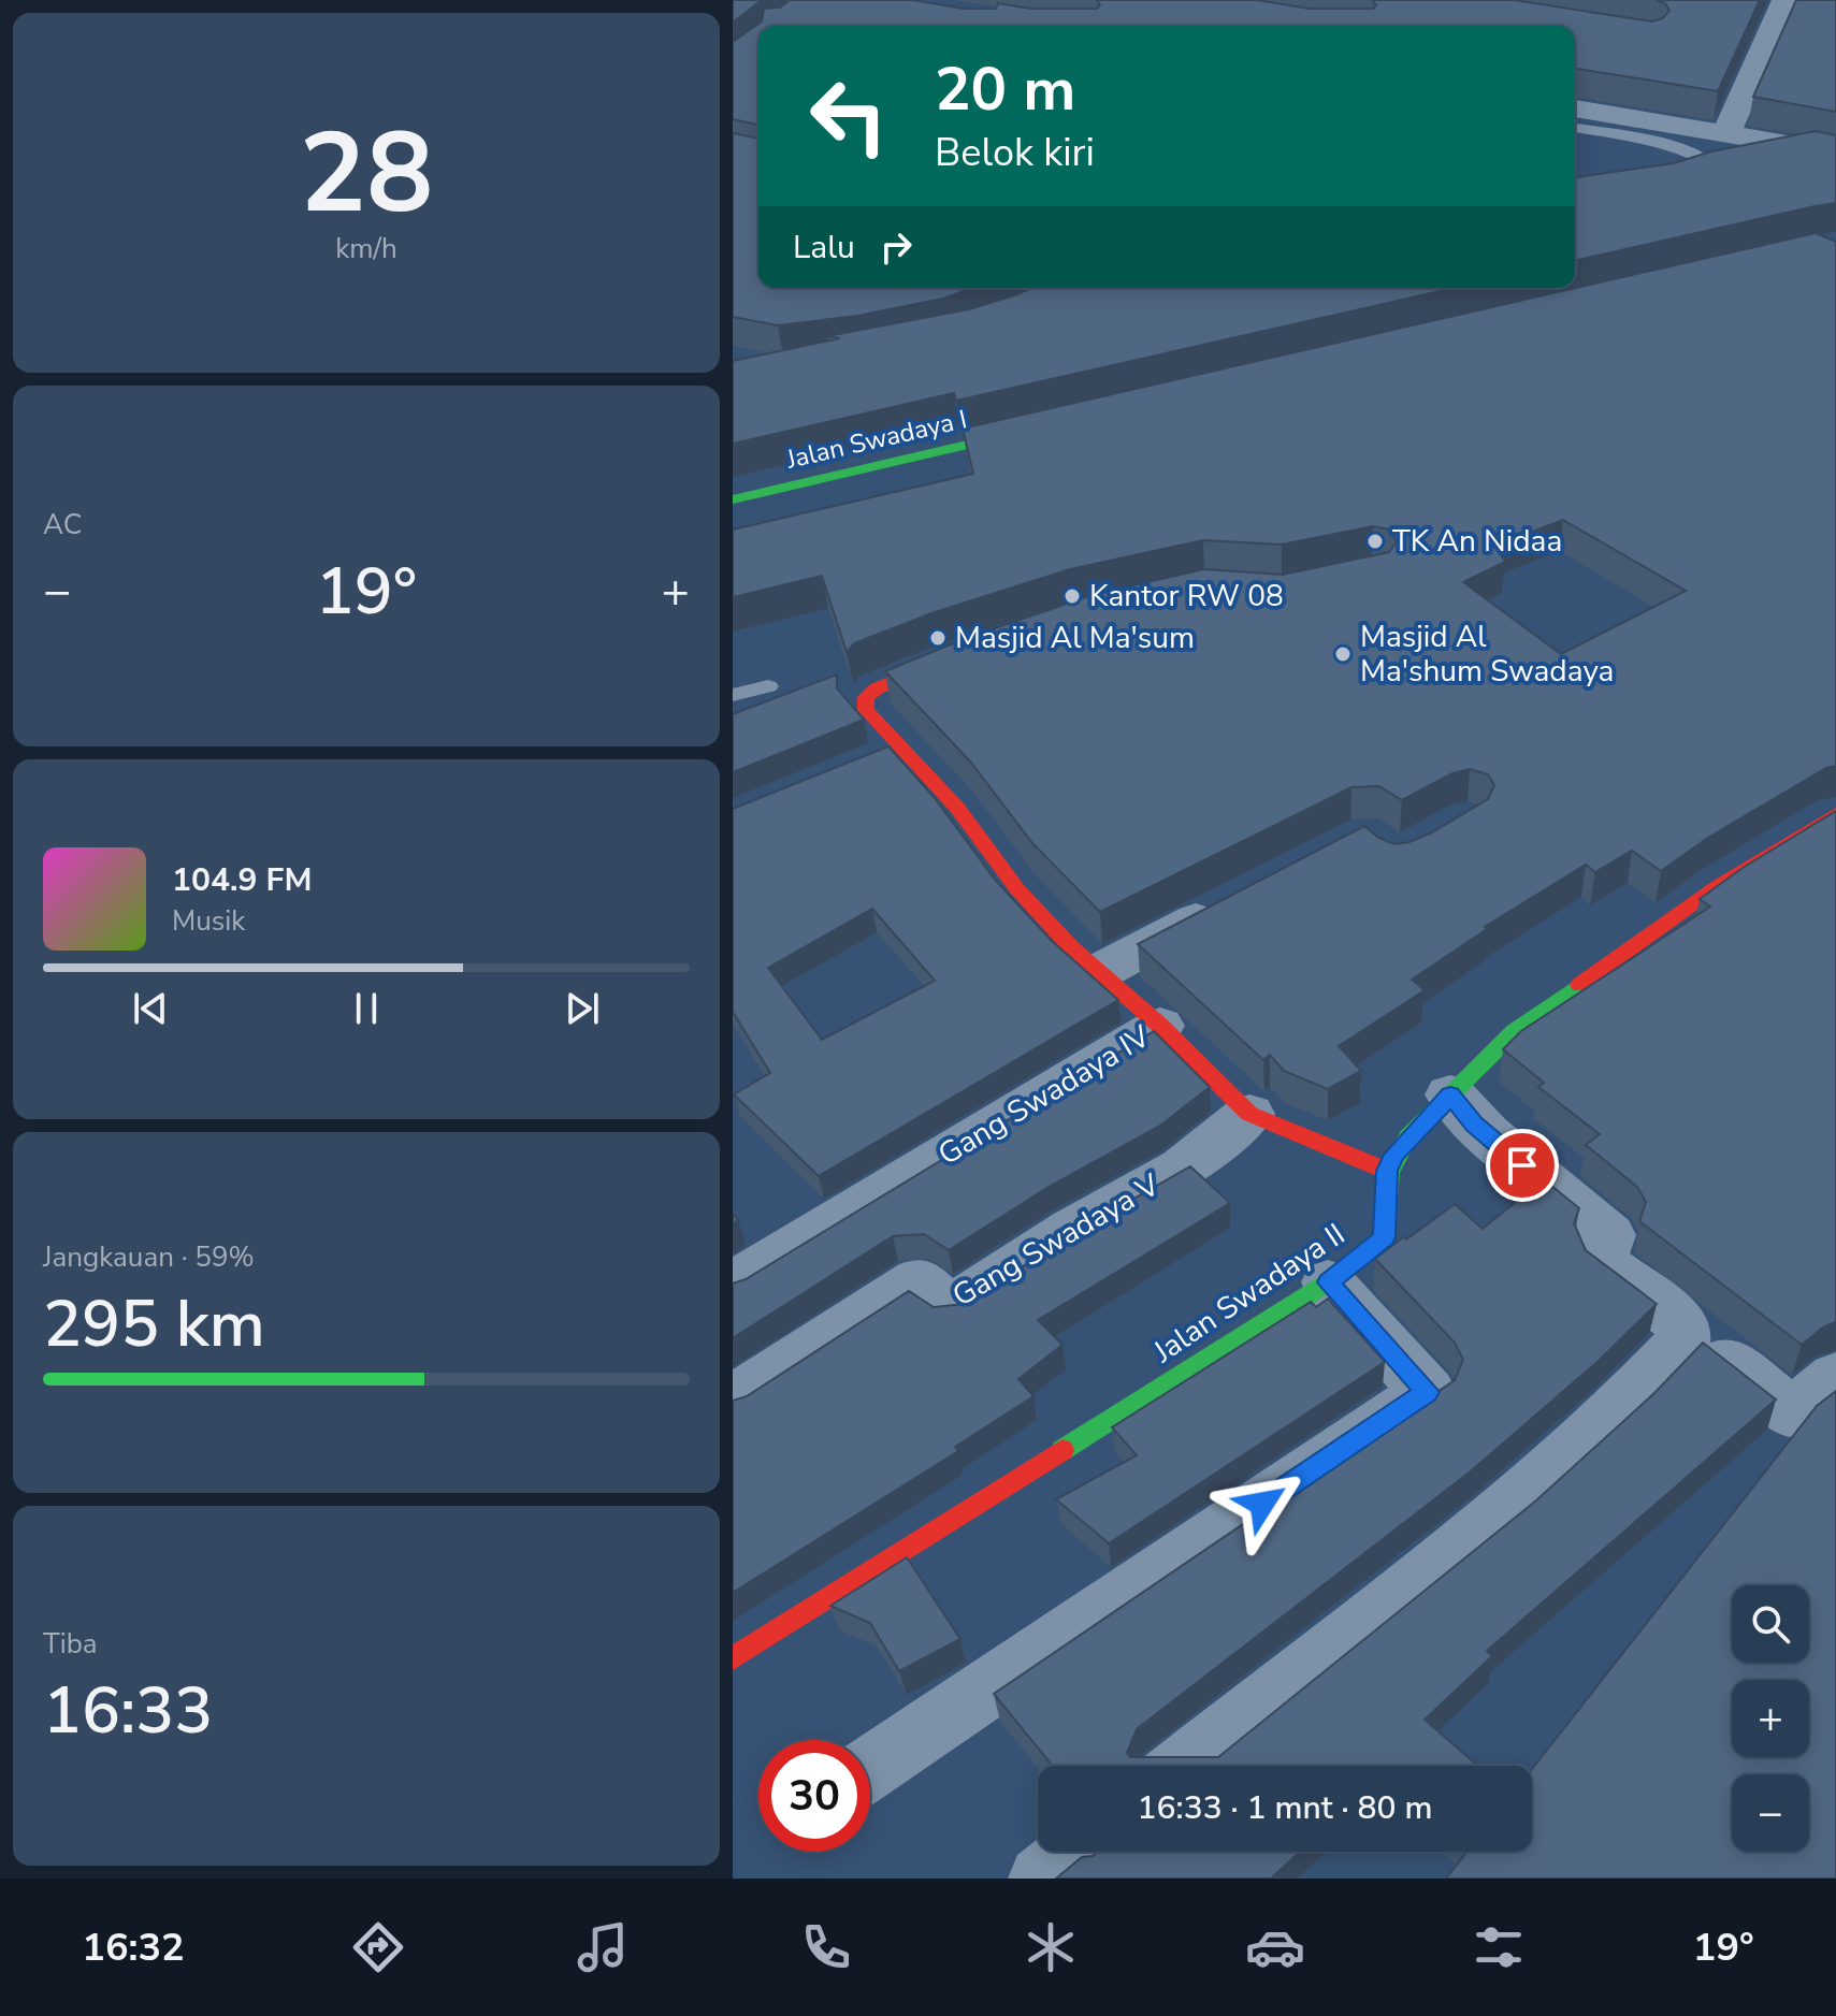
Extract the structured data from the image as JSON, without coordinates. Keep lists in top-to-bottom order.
{
  "streets": {
    "street": [
      "Jalan Swadaya I",
      "Gang Swadaya IV",
      "Gang Swadaya V",
      "Jalan Swadaya II"
    ]
  },
  "places": [
    "TK An Nidaa",
    "Kantor RW 08",
    "Masjid Al Ma'sum",
    "Masjid Al Ma'shum Swadaya"
  ],
  "page": {
    "tile": [
      ["28", "km/h"],
      "AC",
      ["Jangkauan · 59%", "295 km"],
      ["Tiba", "16:33"]
    ],
    "turn": ["20 m", "Belok kiri"],
    "then": "Lalu",
    "heat": ["−", "19°", "+"],
    "song": ["104.9 FM", "Musik"],
    "map_buttons": ["+", "−"],
    "limit": "30",
    "trip": "16:33 · 1 mnt · 80 m",
    "tabs": ["16:32", "19°"]
  }
}
